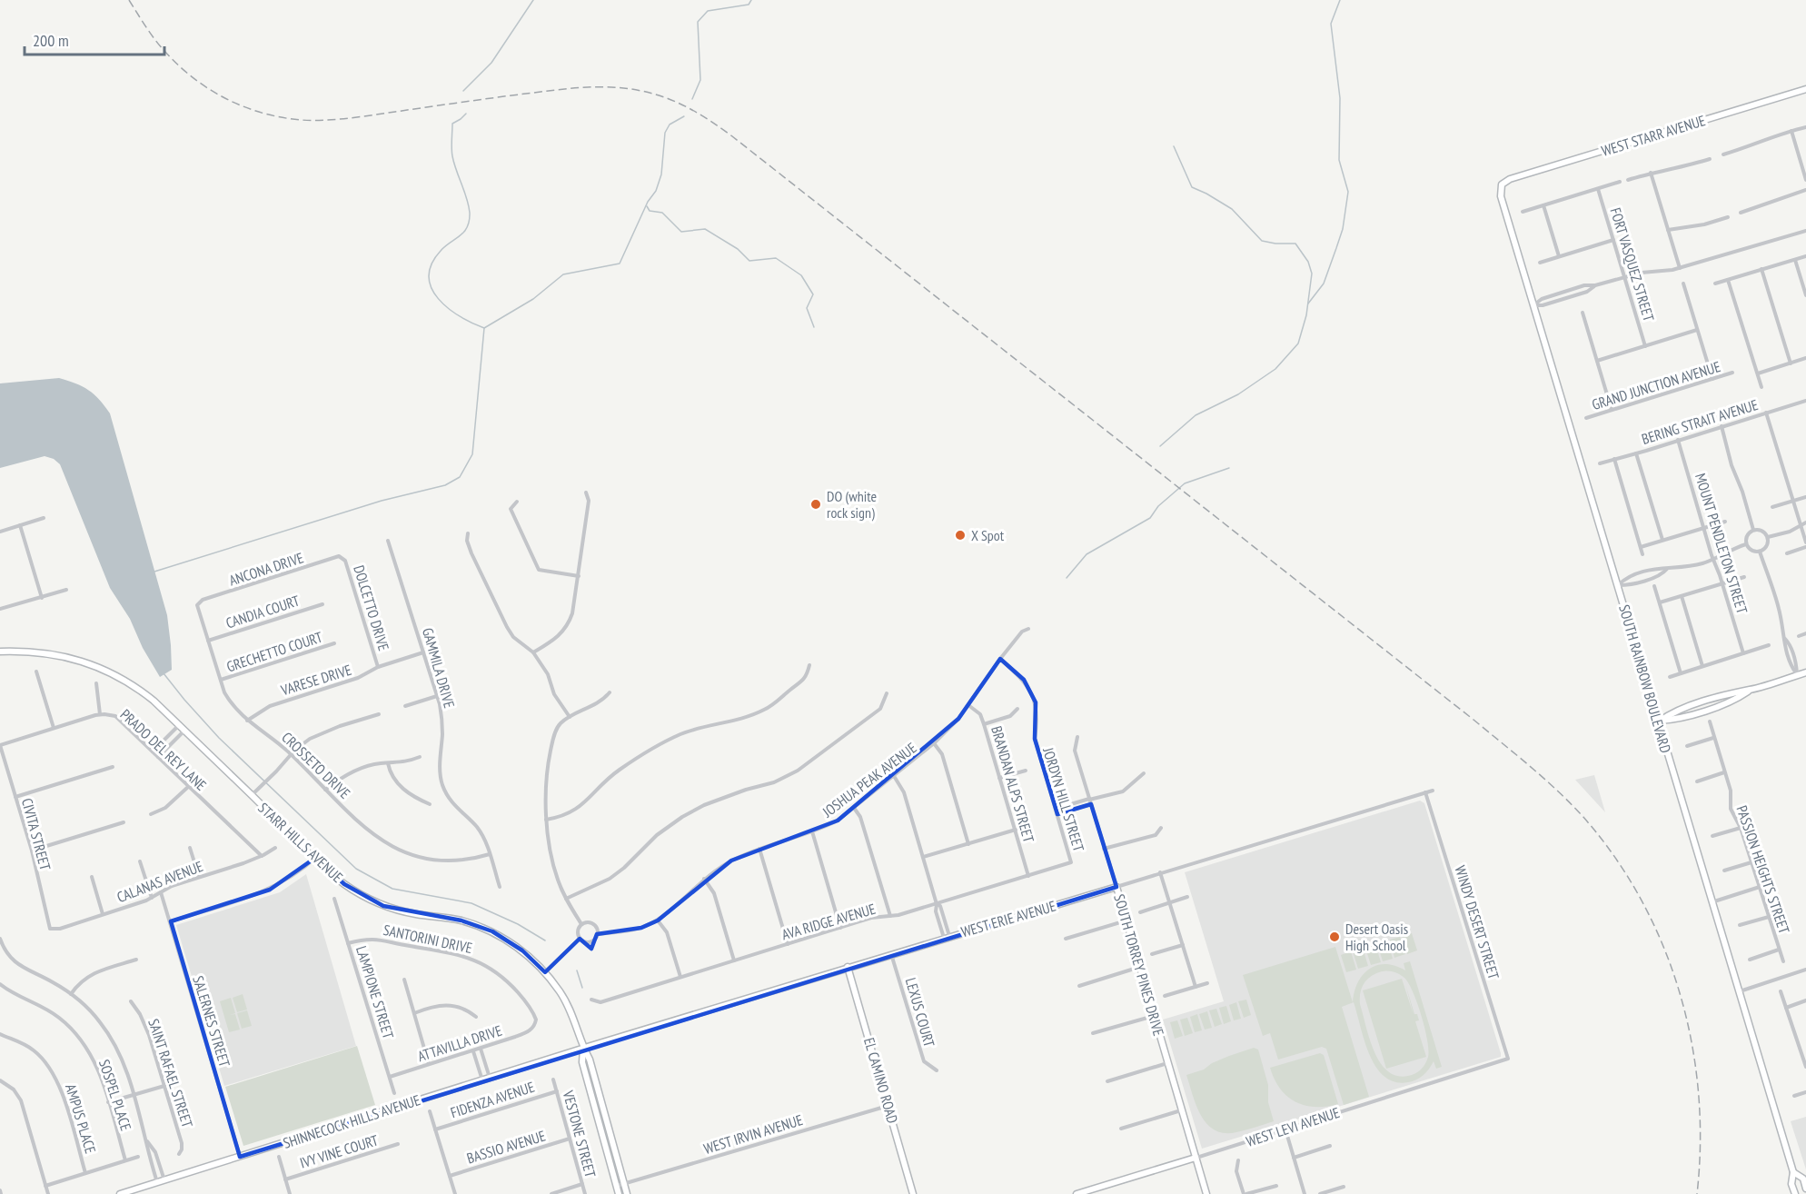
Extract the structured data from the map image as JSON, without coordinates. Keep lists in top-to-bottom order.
{
  "streets": {
    "street": [
      "WEST STARR AVENUE",
      "FORT VASQUEZ STREET",
      "GRAND JUNCTION AVENUE",
      "BERING STRAIT AVENUE",
      "MOUNT PENDLETON STREET",
      "ANCONA DRIVE",
      "DOLCETTO DRIVE",
      "CANDIA COURT",
      "GRECHETTO COURT",
      "GAMMILA DRIVE",
      "SOUTH RAINBOW BOULEVARD",
      "VARESE DRIVE",
      "PRADO DEL REY LANE",
      "CROSSETO DRIVE",
      "JOSHUA PEAK AVENUE",
      "BRANDAN ALPS STREET",
      "JORDYN HILL STREET",
      "CIVITA STREET",
      "STARR HILLS AVENUE",
      "PASSION HEIGHTS STREET",
      "CALANAS AVENUE",
      "WEST ERIE AVENUE",
      "AVA RIDGE AVENUE",
      "WINDY DESERT STREET",
      "SANTORINI DRIVE",
      "SOUTH TORREY PINES DRIVE",
      "LAMPIONE STREET",
      "LEXUS COURT",
      "SALERNES STREET",
      "ATTAVILLA DRIVE",
      "SAINT RAFAEL STREET",
      "EL CAMINO ROAD",
      "SOSPEL PLACE",
      "FIDENZA AVENUE",
      "AMPUS PLACE",
      "SHINNECOCK HILLS AVENUE",
      "WEST LEVI AVENUE",
      "VESTONE STREET",
      "WEST IRVIN AVENUE",
      "BASSIO AVENUE",
      "IVY VINE COURT"
    ]
  },
  "crossings": [
    ["WEST STARR AVENUE", "SOUTH RAINBOW BOULEVARD"],
    ["BERING STRAIT AVENUE", "MOUNT PENDLETON STREET"],
    ["ANCONA DRIVE", "DOLCETTO DRIVE"],
    ["ANCONA DRIVE", "CROSSETO DRIVE"],
    ["DOLCETTO DRIVE", "VARESE DRIVE"],
    ["CANDIA COURT", "CROSSETO DRIVE"],
    ["GRECHETTO COURT", "CROSSETO DRIVE"],
    ["GAMMILA DRIVE", "VARESE DRIVE"],
    ["GAMMILA DRIVE", "CROSSETO DRIVE"],
    ["VARESE DRIVE", "CROSSETO DRIVE"],
    ["PRADO DEL REY LANE", "CIVITA STREET"],
    ["PRADO DEL REY LANE", "CALANAS AVENUE"],
    ["JOSHUA PEAK AVENUE", "BRANDAN ALPS STREET"],
    ["JOSHUA PEAK AVENUE", "JORDYN HILL STREET"],
    ["BRANDAN ALPS STREET", "AVA RIDGE AVENUE"],
    ["JORDYN HILL STREET", "AVA RIDGE AVENUE"],
    ["CIVITA STREET", "CALANAS AVENUE"],
    ["STARR HILLS AVENUE", "WEST ERIE AVENUE"],
    ["STARR HILLS AVENUE", "SHINNECOCK HILLS AVENUE"],
    ["STARR HILLS AVENUE", "WEST IRVIN AVENUE"],
    ["CALANAS AVENUE", "SALERNES STREET"],
    ["WEST ERIE AVENUE", "WINDY DESERT STREET"],
    ["WEST ERIE AVENUE", "SOUTH TORREY PINES DRIVE"],
    ["WEST ERIE AVENUE", "LEXUS COURT"],
    ["WEST ERIE AVENUE", "EL CAMINO ROAD"],
    ["WEST ERIE AVENUE", "SHINNECOCK HILLS AVENUE"],
    ["WINDY DESERT STREET", "WEST LEVI AVENUE"],
    ["SANTORINI DRIVE", "LAMPIONE STREET"],
    ["SANTORINI DRIVE", "ATTAVILLA DRIVE"],
    ["SOUTH TORREY PINES DRIVE", "WEST LEVI AVENUE"],
    ["LAMPIONE STREET", "ATTAVILLA DRIVE"],
    ["SALERNES STREET", "SHINNECOCK HILLS AVENUE"],
    ["EL CAMINO ROAD", "WEST IRVIN AVENUE"],
    ["FIDENZA AVENUE", "VESTONE STREET"],
    ["VESTONE STREET", "BASSIO AVENUE"]
  ],
  "places": ["DO (white rock sign)", "X Spot", "Desert Oasis High School"],
  "scale_bar": "200 m"
}
